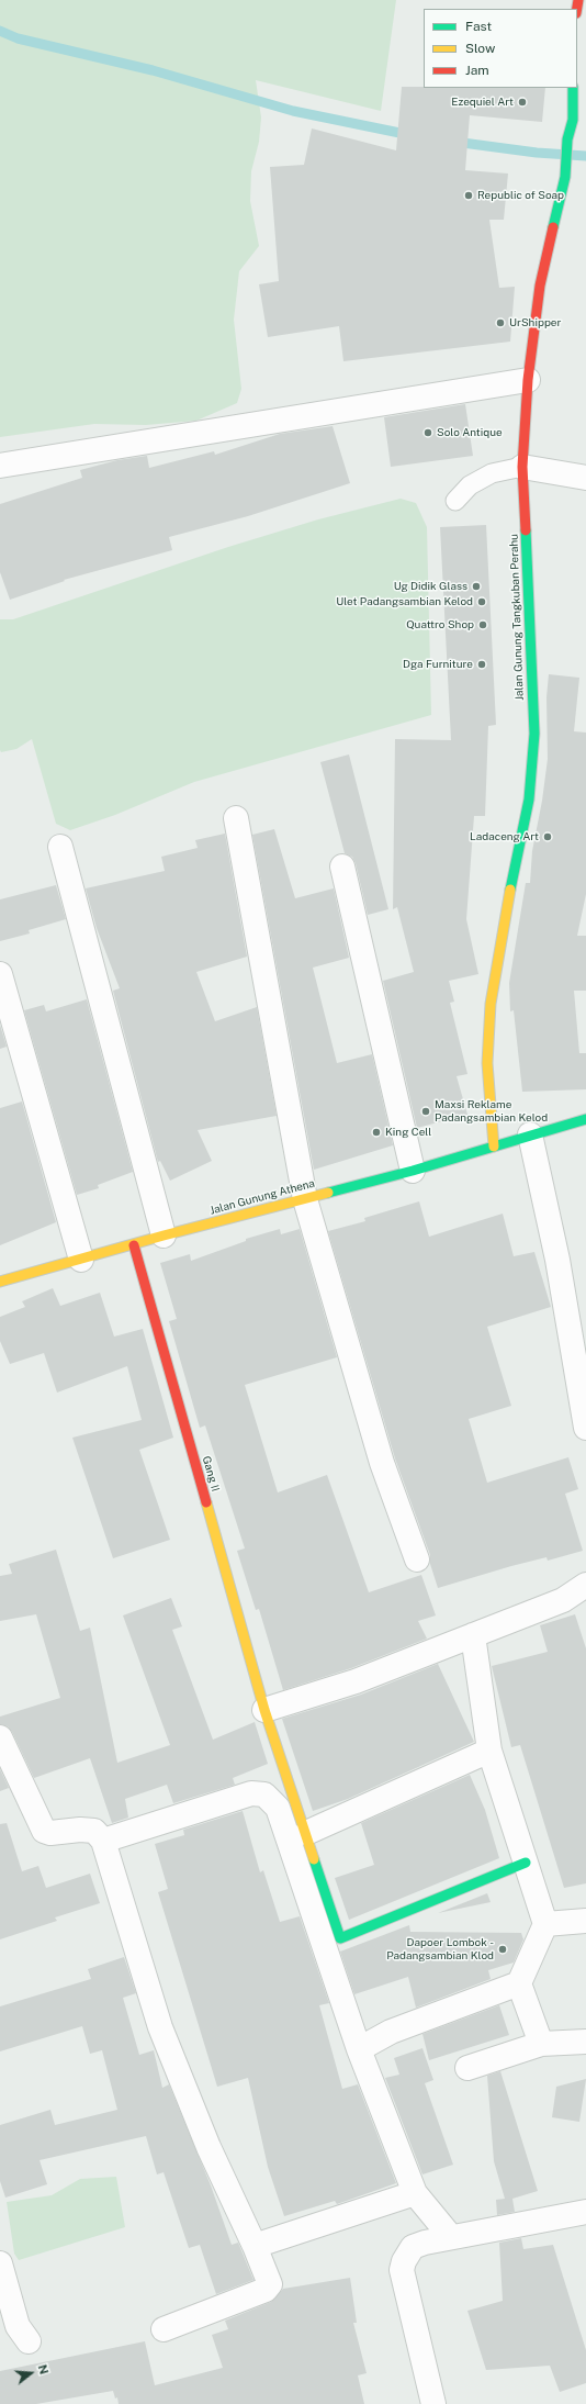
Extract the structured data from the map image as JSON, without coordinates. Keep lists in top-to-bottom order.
{
  "streets": {
    "street": ["Jalan Gunung Tangkuban Perahu", "Jalan Gunung Athena", "Gang II"]
  },
  "crossings": [
    ["Jalan Gunung Tangkuban Perahu", "Jalan Gunung Athena"],
    ["Jalan Gunung Athena", "Gang II"]
  ],
  "places": [
    "Ezequiel Art",
    "Republic of Soap",
    "UrShipper",
    "Solo Antique",
    "Ug Didik Glass",
    "Ulet Padangsambian Kelod",
    "Quattro Shop",
    "Dga Furniture",
    "Ladaceng Art",
    "Maxsi Reklame Padangsambian Kelod",
    "King Cell",
    "Dapoer Lombok - Padangsambian Klod"
  ],
  "legend": ["Fast", "Slow", "Jam"],
  "north": "right"
}
